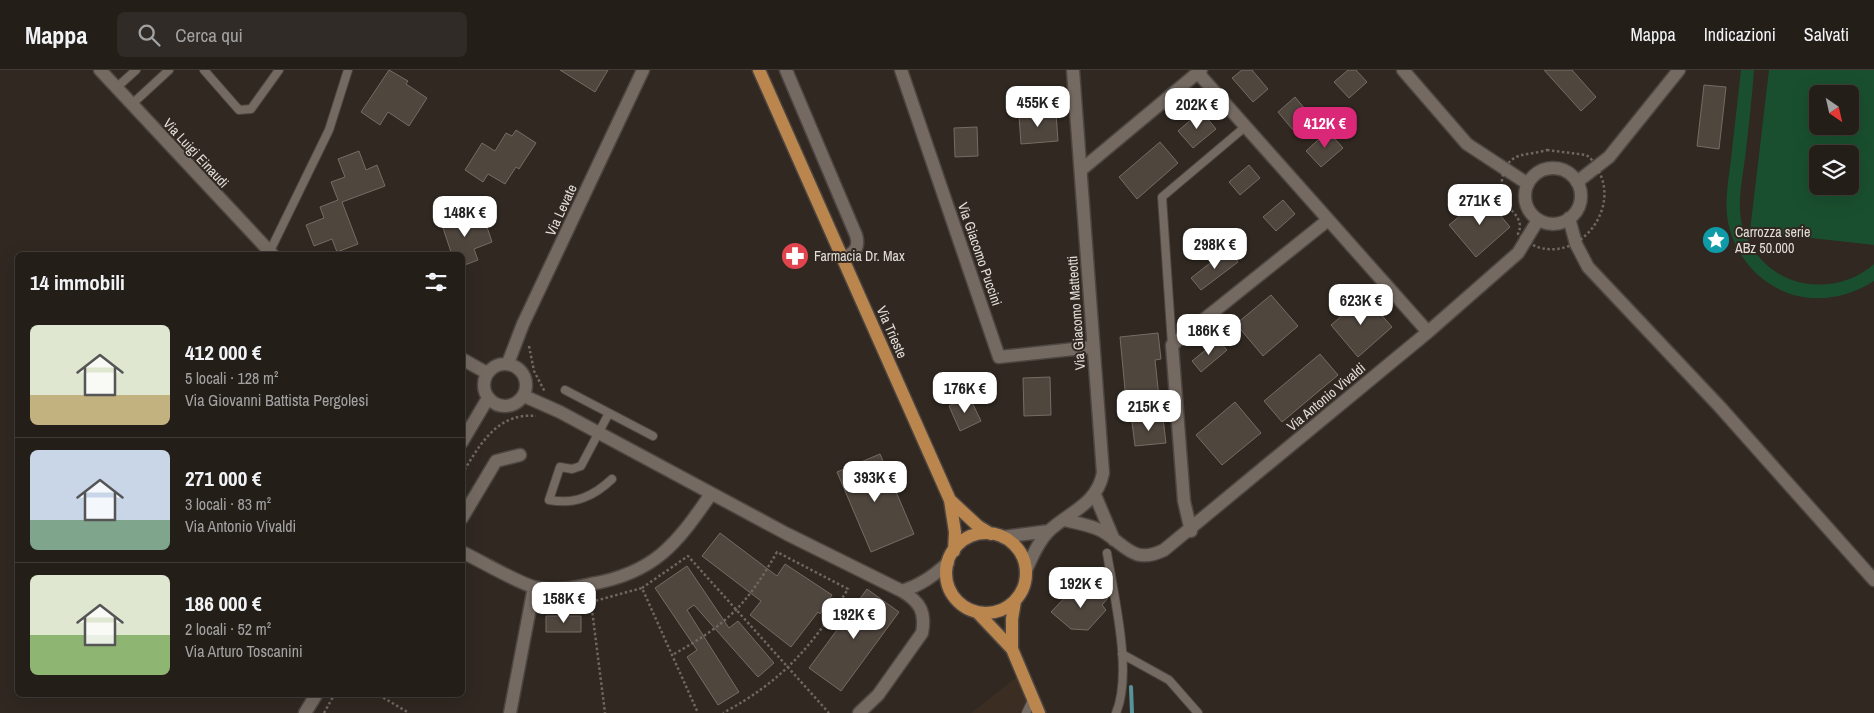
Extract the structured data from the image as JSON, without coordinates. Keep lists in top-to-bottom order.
{
  "streets": {
    "main road": ["Via Trieste"],
    "street": [
      "Via Luigi Einaudi",
      "Via Levate",
      "Via Giacomo Puccini",
      "Via Giacomo Matteotti",
      "Via Antonio Vivaldi"
    ]
  },
  "crossings": [
    ["Via Giacomo Puccini", "Via Giacomo Matteotti"]
  ],
  "places": {
    "place": ["Carrozza serie ABz 50.000"],
    "pharmacy": ["Farmacia Dr. Max"]
  },
  "north": "bottom right",
  "page": {
    "header": "Mappa",
    "search": "Cerca qui",
    "nav": ["Mappa", "Indicazioni", "Salvati"],
    "price": [
      "455K €",
      "202K €",
      "412K €",
      "271K €",
      "148K €",
      "298K €",
      "623K €",
      "186K €",
      "176K €",
      "215K €",
      "393K €",
      "192K €",
      "158K €",
      "192K €"
    ],
    "heading": "14 immobili",
    "list": [
      {
        "name": "412 000 €",
        "note": "5 locali · 128 m² · Via Giovanni Battista Pergolesi"
      },
      {
        "name": "271 000 €",
        "note": "3 locali · 83 m² · Via Antonio Vivaldi"
      },
      {
        "name": "186 000 €",
        "note": "2 locali · 52 m² · Via Arturo Toscanini"
      }
    ]
  }
}
